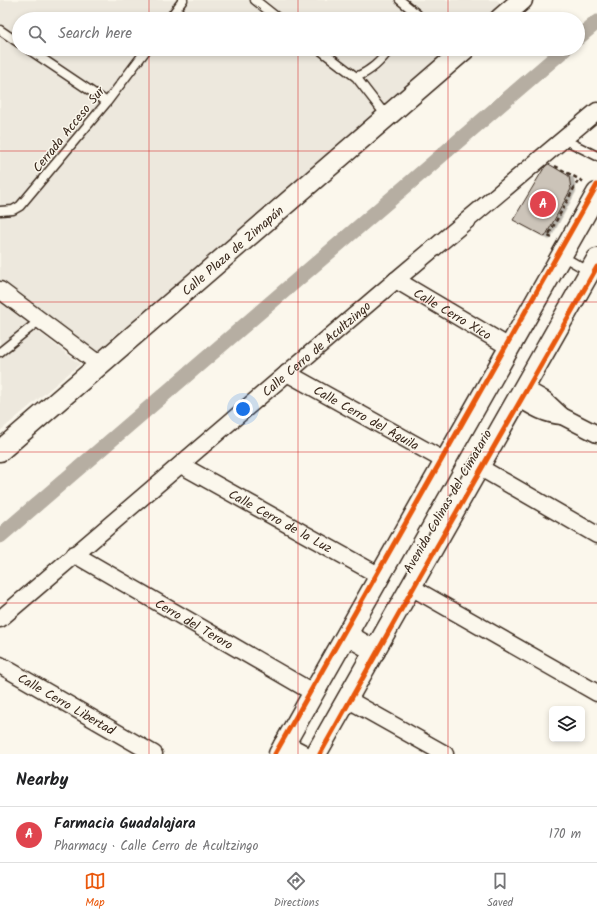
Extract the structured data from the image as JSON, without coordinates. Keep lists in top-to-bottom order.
{
  "streets": {
    "street": [
      "Calle Plaza de Zimapán",
      "Calle Cerro Xico",
      "Calle Cerro de Acultzingo",
      "Calle Cerro del Águila",
      "Avenida Colinas del Cimatario",
      "Calle Cerro de la Luz",
      "Cerro del Teroro",
      "Calle Cerro Libertad"
    ],
    "lane": ["Cerrada Acceso Sur"]
  },
  "crossings": [
    ["Calle Cerro Xico", "Calle Cerro de Acultzingo"],
    ["Calle Cerro Xico", "Avenida Colinas del Cimatario"],
    ["Calle Cerro de Acultzingo", "Calle Cerro del Águila"],
    ["Calle Cerro de Acultzingo", "Calle Cerro de la Luz"],
    ["Calle Cerro de Acultzingo", "Cerro del Teroro"],
    ["Calle Cerro del Águila", "Avenida Colinas del Cimatario"],
    ["Avenida Colinas del Cimatario", "Calle Cerro de la Luz"],
    ["Avenida Colinas del Cimatario", "Cerro del Teroro"]
  ],
  "page": {
    "search": "Search here",
    "pins": "A",
    "heading": "Nearby",
    "list": [
      {
        "mark": "A",
        "name": "Farmacia Guadalajara",
        "note": "Pharmacy · Calle Cerro de Acultzingo",
        "value": "170 m"
      }
    ],
    "nav": ["Map", "Directions", "Saved"]
  }
}
